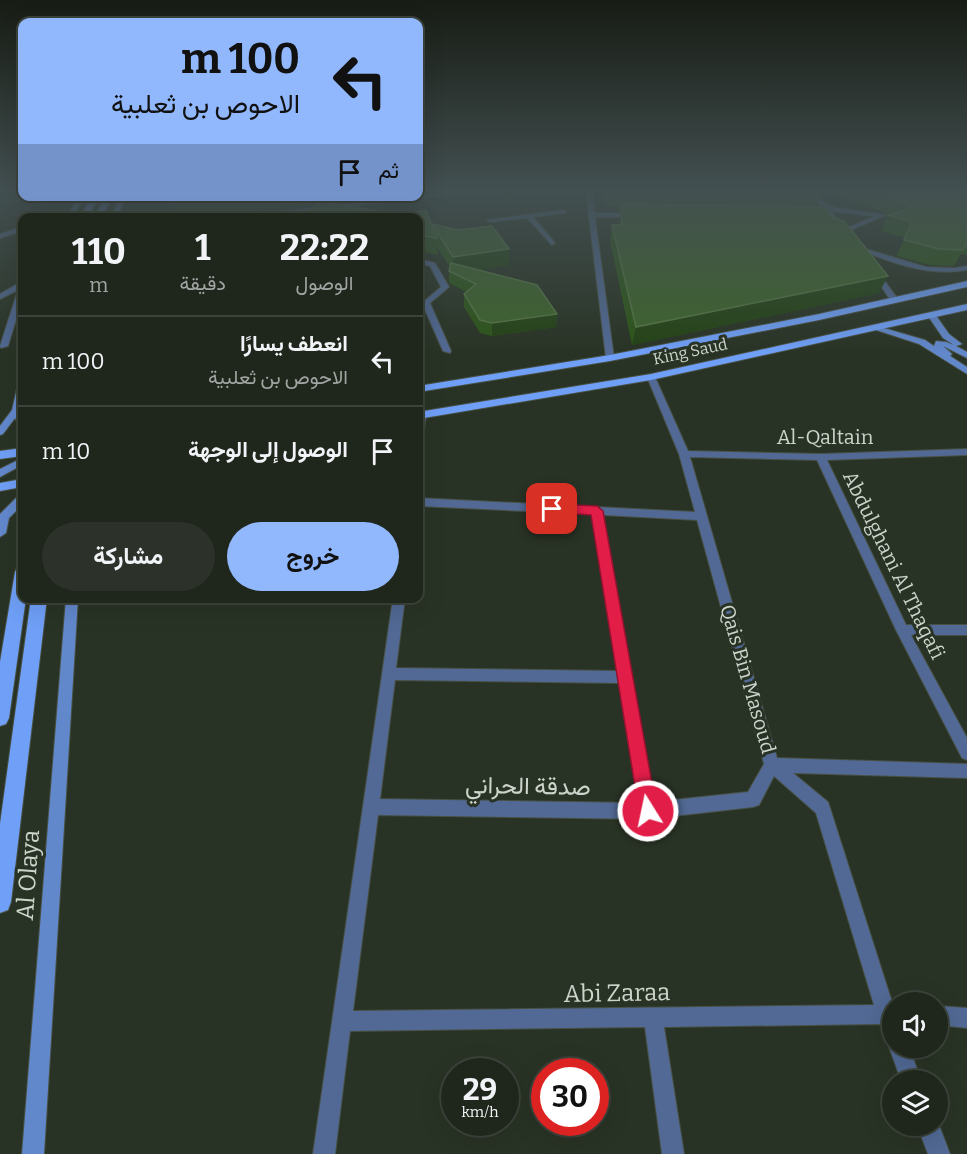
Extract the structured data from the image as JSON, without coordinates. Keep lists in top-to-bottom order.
{
  "streets": {
    "main road": ["King Saud"],
    "street": [
      "Al-Qaltain",
      "Abdulghani Al Thaqafi",
      "Qais Bin Masoud",
      "صدقة الحراني",
      "Al Olaya",
      "Abi Zaraa"
    ]
  },
  "crossings": [
    ["King Saud", "Qais Bin Masoud"],
    ["Al-Qaltain", "Abdulghani Al Thaqafi"],
    ["Al-Qaltain", "Qais Bin Masoud"],
    ["Qais Bin Masoud", "صدقة الحراني"]
  ],
  "page": {
    "turn": ["100 m", "الاحوص بن ثعلبية"],
    "then": "ثم",
    "eta": [
      "22:22",
      "الوصول",
      "1",
      "دقيقة",
      "110",
      "m"
    ],
    "list": [
      {
        "name": "انعطف يسارًا",
        "note": "الاحوص بن ثعلبية",
        "value": "100 m"
      },
      {
        "name": "الوصول إلى الوجهة",
        "value": "10 m"
      }
    ],
    "buttons": ["خروج", "مشاركة"],
    "speed": "29 km/h",
    "limit": "30"
  }
}
